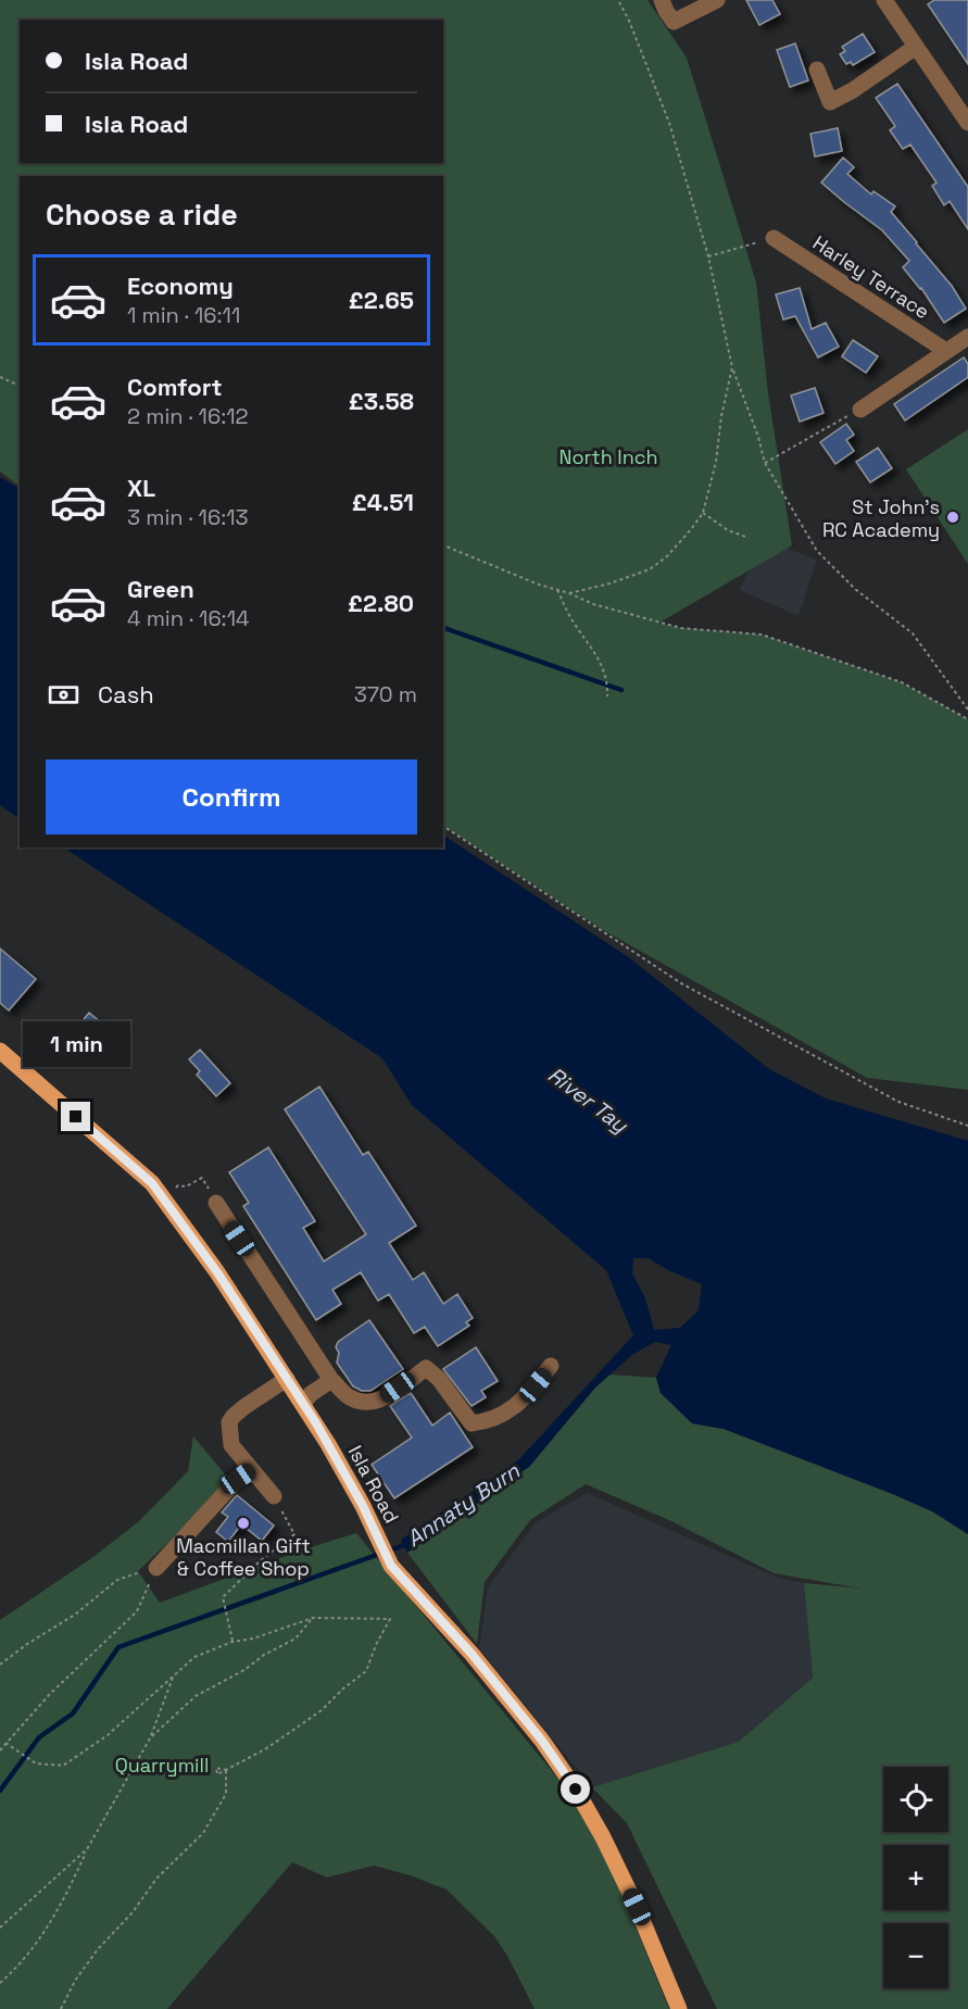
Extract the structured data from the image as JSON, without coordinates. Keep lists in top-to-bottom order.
{
  "streets": {
    "main road": ["Isla Road"],
    "street": ["Harley Terrace"]
  },
  "water": ["River Tay", "Annaty Burn"],
  "parks": ["North Inch", "Quarrymill"],
  "places": ["St John's RC Academy", "Macmillan Gift & Coffee Shop"],
  "page": {
    "banner": ["Isla Road", "Isla Road"],
    "heading": "Choose a ride",
    "list": [
      {
        "name": "Economy",
        "note": "1 min · 16:11",
        "value": "£2.65"
      },
      {
        "name": "Comfort",
        "note": "2 min · 16:12",
        "value": "£3.58"
      },
      {
        "name": "XL",
        "note": "3 min · 16:13",
        "value": "£4.51"
      },
      {
        "name": "Green",
        "note": "4 min · 16:14",
        "value": "£2.80"
      }
    ],
    "pay": ["Cash", "370 m"],
    "buttons": "Confirm",
    "bubble": "1 min",
    "map_buttons": ["+", "−"]
  }
}
